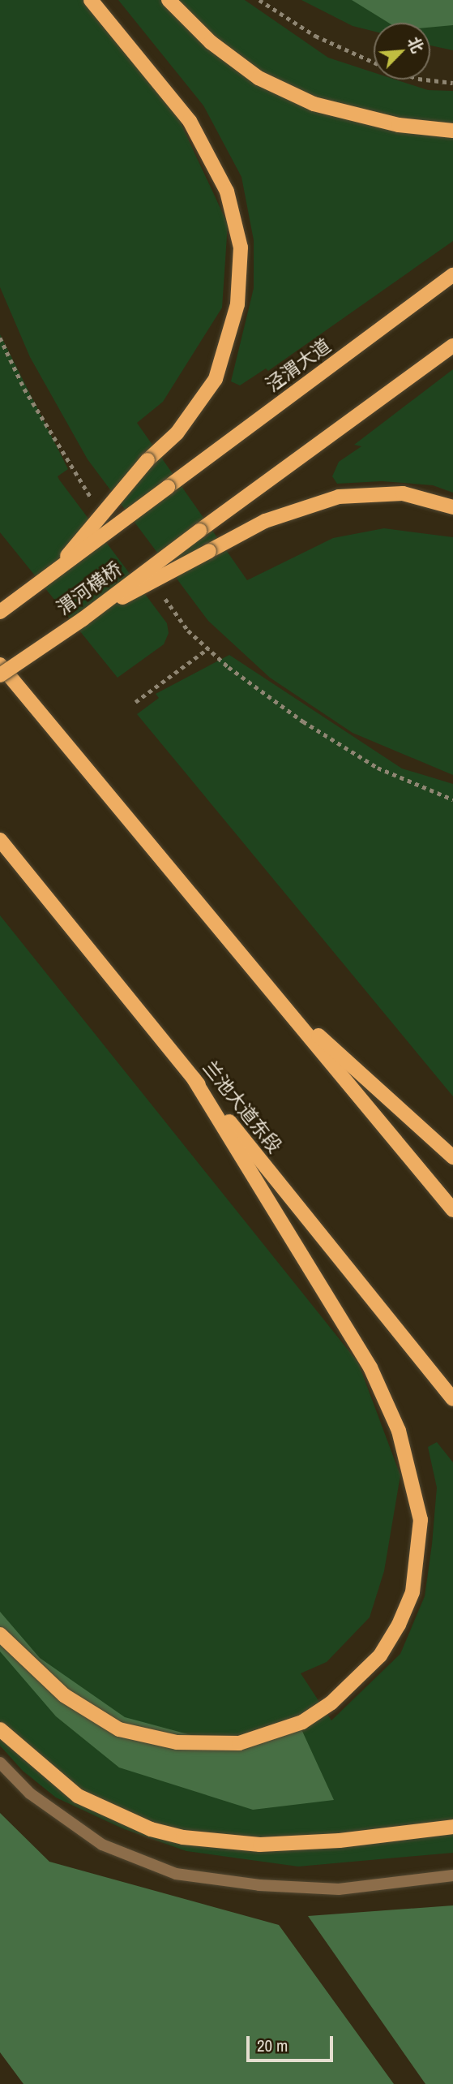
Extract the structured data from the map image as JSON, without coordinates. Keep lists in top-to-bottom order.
{
  "streets": {
    "main road": ["泾渭大道", "渭河横桥", "兰池大道东段"]
  },
  "crossings": [
    ["泾渭大道", "渭河横桥"]
  ],
  "scale_bar": "20 m",
  "north": "top right"
}
